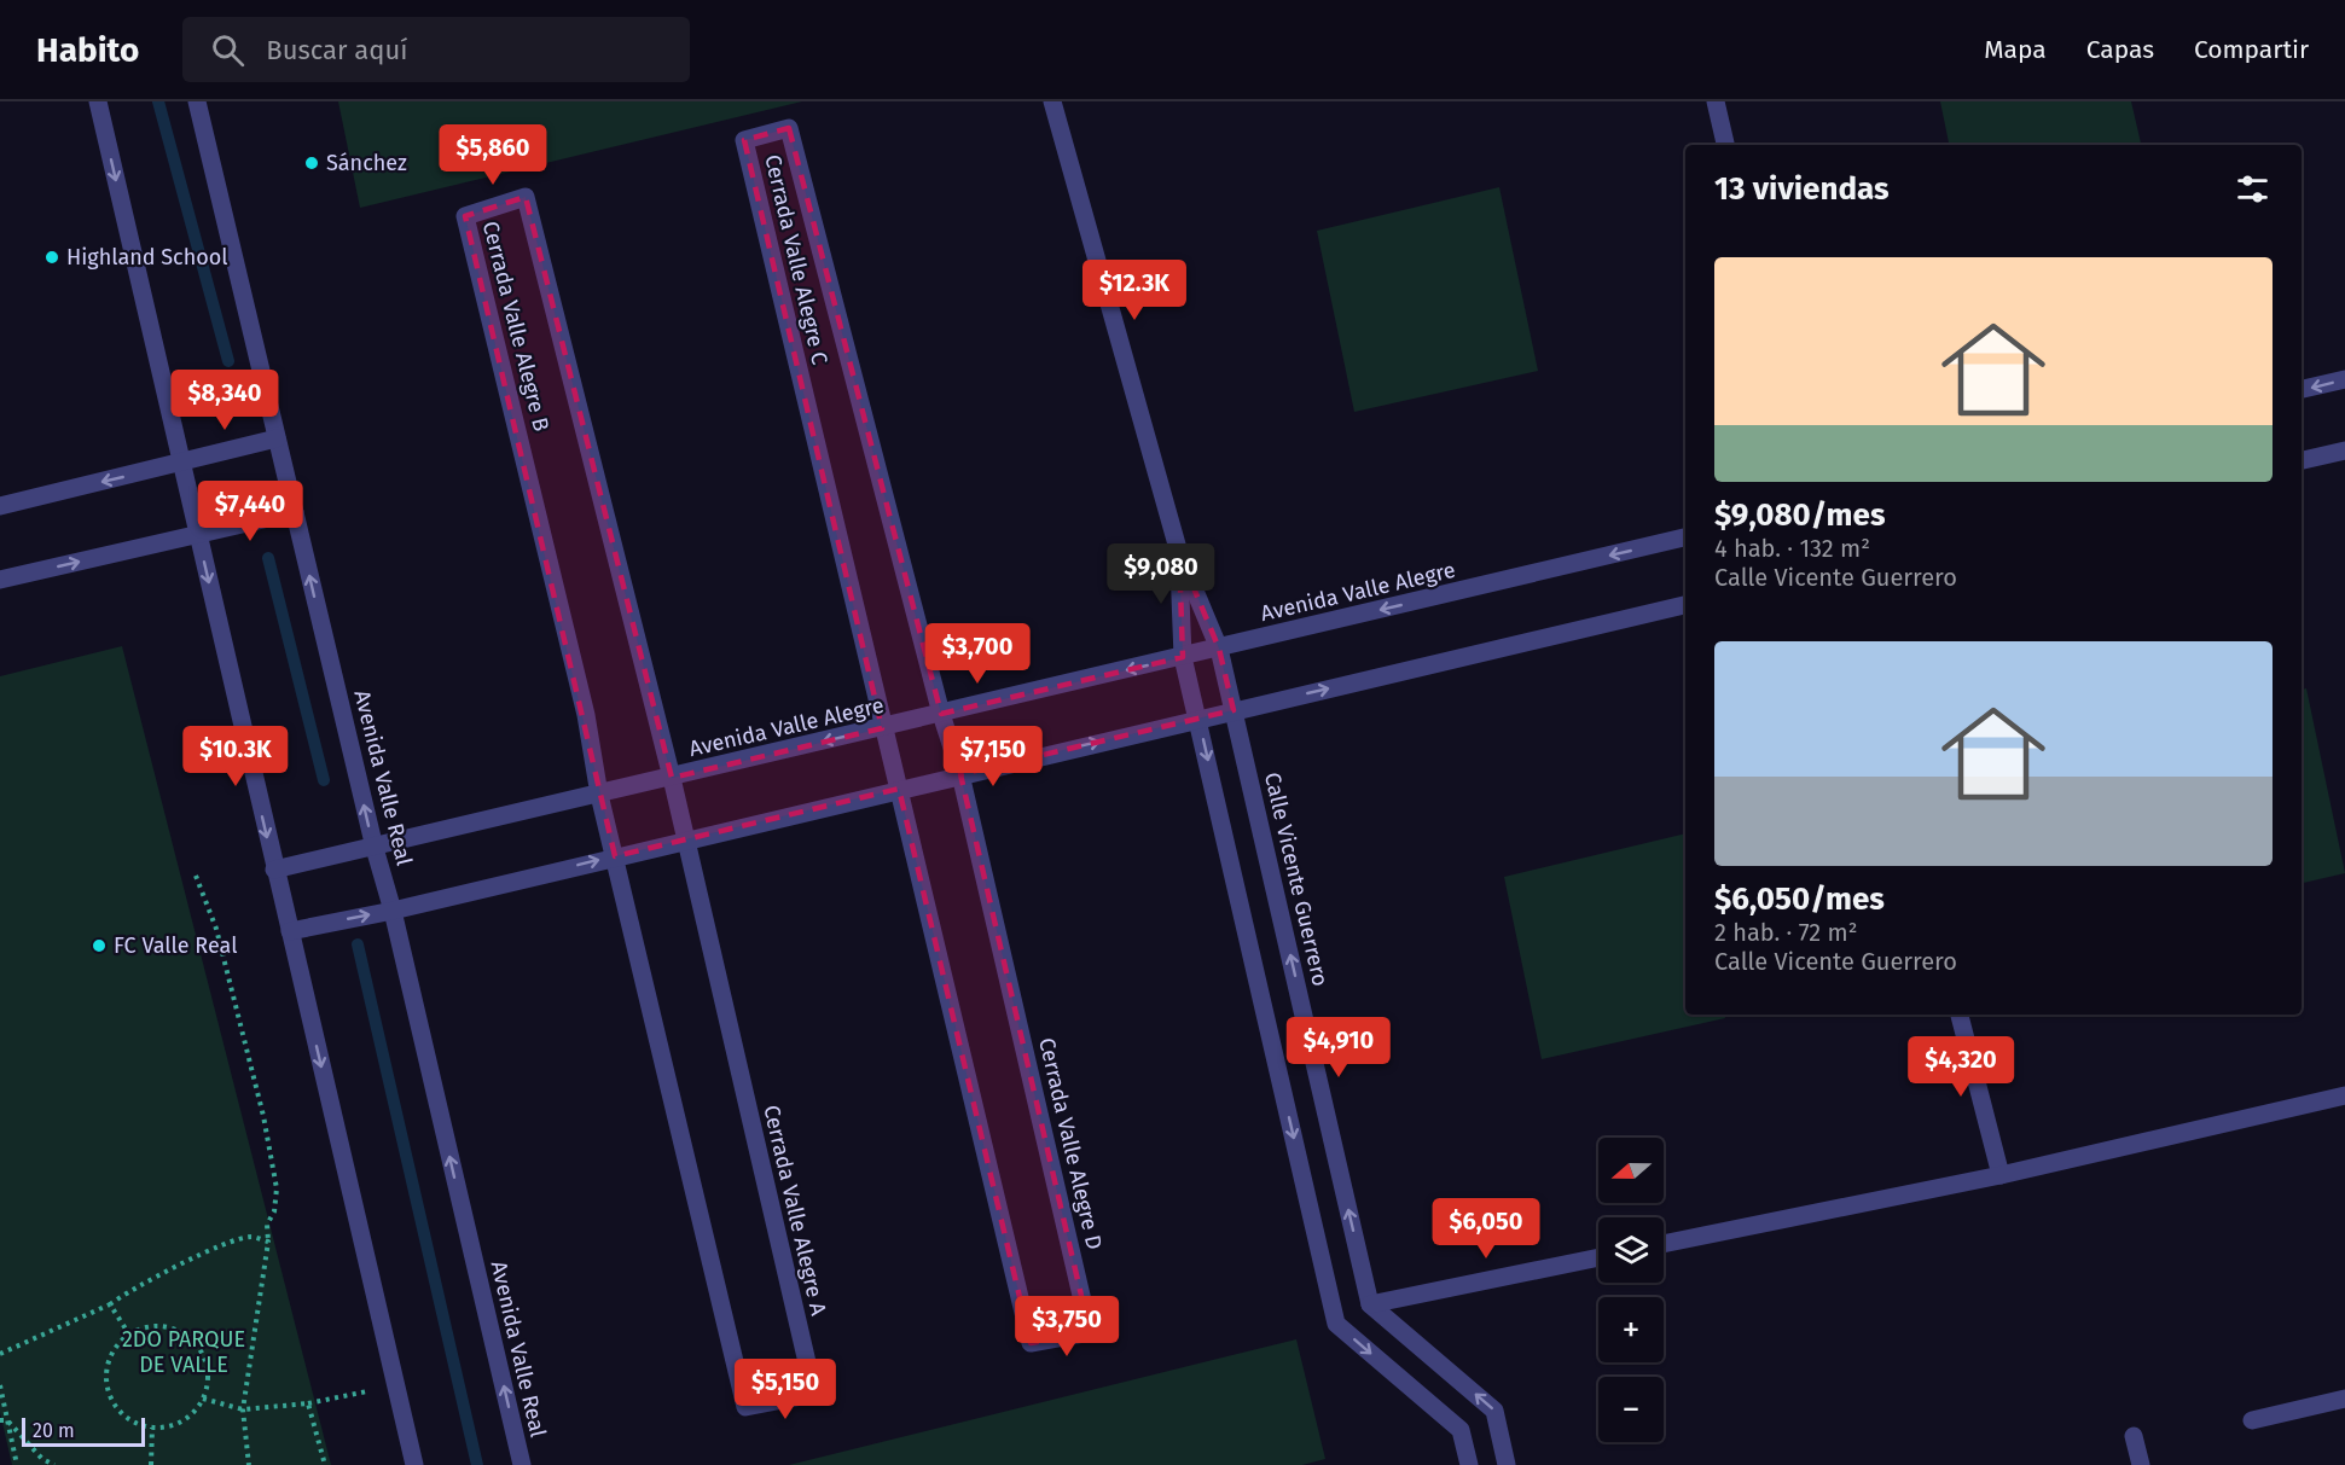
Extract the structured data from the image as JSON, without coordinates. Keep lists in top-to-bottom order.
{
  "streets": {
    "street": [
      "Cerrada Valle Alegre C",
      "Cerrada Valle Alegre B",
      "Avenida Valle Alegre",
      "Avenida Valle Real",
      "Calle Vicente Guerrero",
      "Cerrada Valle Alegre D",
      "Cerrada Valle Alegre A"
    ]
  },
  "crossings": [
    ["Cerrada Valle Alegre C", "Avenida Valle Alegre"],
    ["Cerrada Valle Alegre C", "Cerrada Valle Alegre D"],
    ["Cerrada Valle Alegre B", "Avenida Valle Alegre"],
    ["Cerrada Valle Alegre B", "Cerrada Valle Alegre A"],
    ["Avenida Valle Alegre", "Avenida Valle Real"],
    ["Avenida Valle Alegre", "Calle Vicente Guerrero"]
  ],
  "parks": ["2DO PARQUE DE VALLE"],
  "places": ["Sánchez", "Highland School", "FC Valle Real"],
  "scale_bar": "20 m",
  "north": "left",
  "page": {
    "header": "Habito",
    "search": "Buscar aquí",
    "nav": ["Mapa", "Capas", "Compartir"],
    "price": [
      "$5,860",
      "$12.3K",
      "$8,340",
      "$7,440",
      "$9,080",
      "$3,700",
      "$10.3K",
      "$7,150",
      "$4,910",
      "$4,320",
      "$6,050",
      "$3,750",
      "$5,150"
    ],
    "heading": "13 viviendas",
    "list": [
      {
        "name": "$9,080/mes",
        "note": "4 hab. · 132 m² · Calle Vicente Guerrero"
      },
      {
        "name": "$6,050/mes",
        "note": "2 hab. · 72 m² · Calle Vicente Guerrero"
      }
    ],
    "map_buttons": ["+", "−"],
    "scale": "20 m"
  }
}
